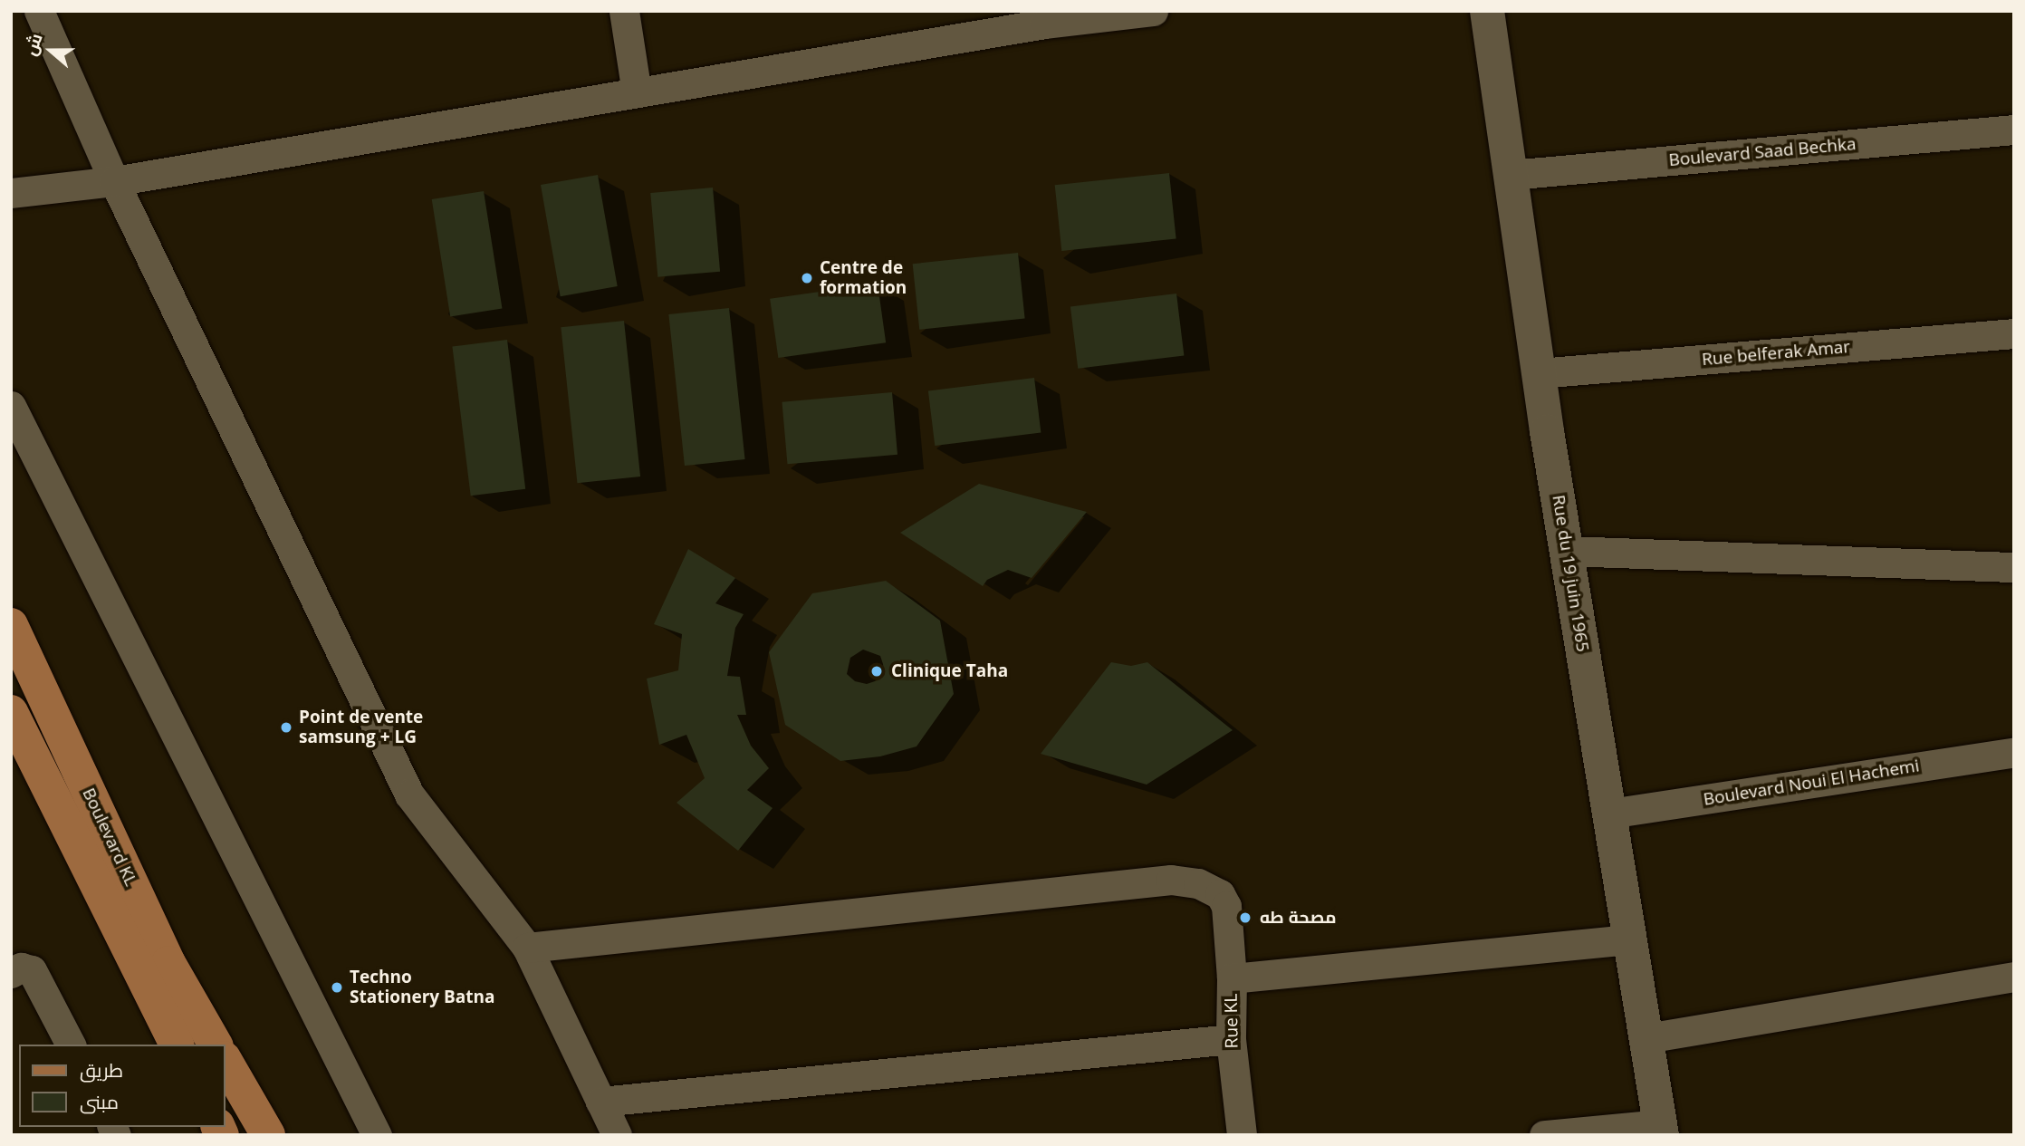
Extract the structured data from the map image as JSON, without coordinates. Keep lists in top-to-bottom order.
{
  "streets": {
    "main road": ["Rue du 19 juin 1965", "Boulevard KL"],
    "street": [
      "Boulevard Saad Bechka",
      "Rue belferak Amar",
      "Boulevard Noui El Hachemi",
      "Rue KL"
    ]
  },
  "crossings": [
    ["Boulevard Saad Bechka", "Rue du 19 juin 1965"],
    ["Rue belferak Amar", "Rue du 19 juin 1965"],
    ["Rue du 19 juin 1965", "Boulevard Noui El Hachemi"]
  ],
  "places": [
    "Centre de formation",
    "Clinique Taha",
    "Point de vente samsung + LG",
    "مصحة طه",
    "Techno Stationery Batna"
  ],
  "legend": ["طريق", "مبنى"],
  "north": "left"
}
